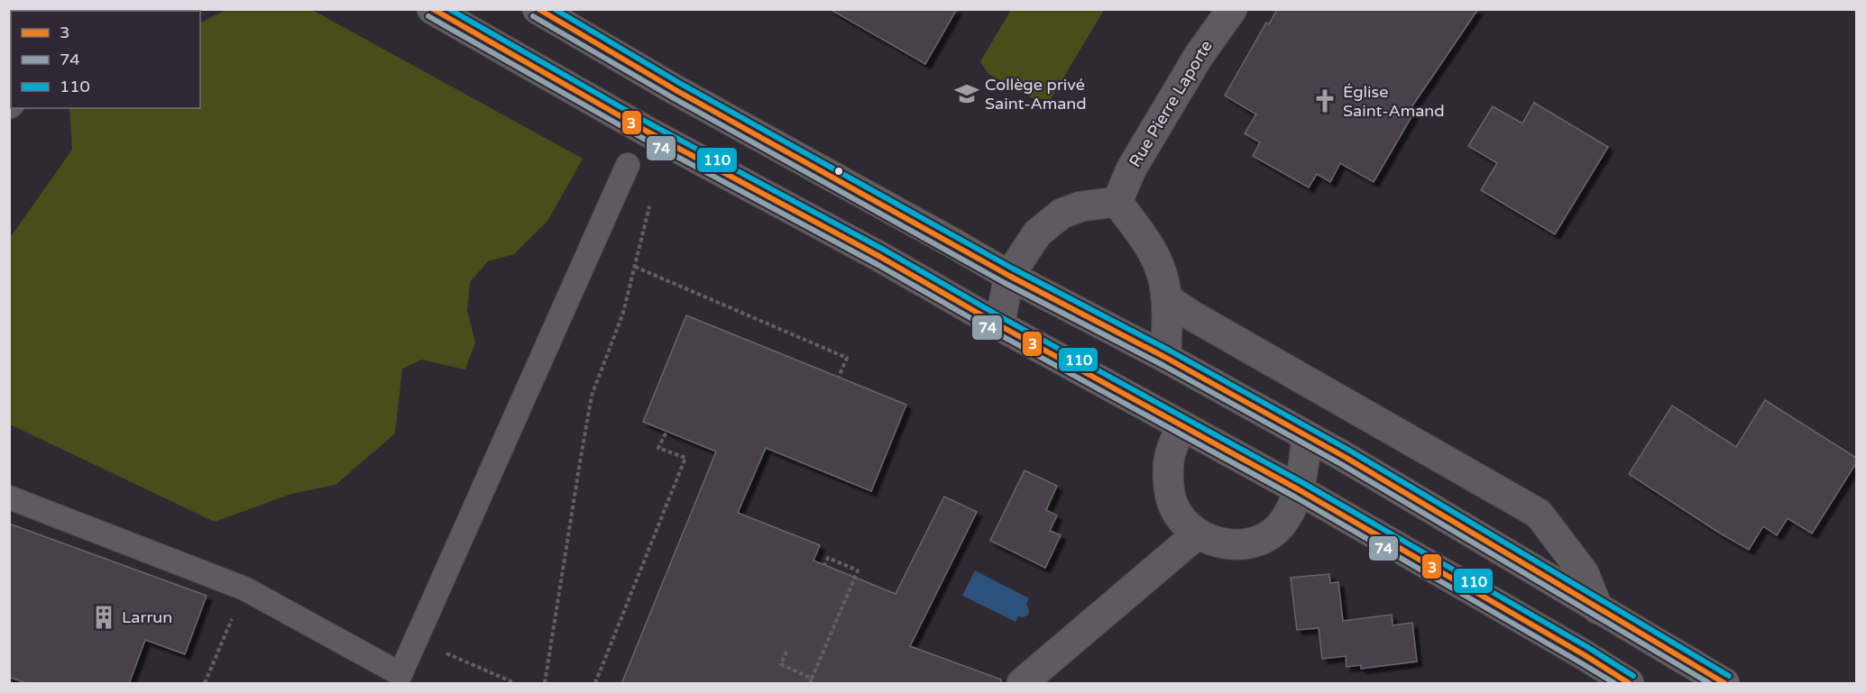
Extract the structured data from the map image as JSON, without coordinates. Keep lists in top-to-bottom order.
{
  "streets": {
    "street": ["Rue Pierre Laporte"]
  },
  "places": {
    "school or university": ["Collège privé Saint-Amand"],
    "church": ["Église Saint-Amand"],
    "building": ["Larrun"]
  },
  "lines": ["transit line 3", "transit line 110", "transit line 74"],
  "legend": ["3", "74", "110"]
}
